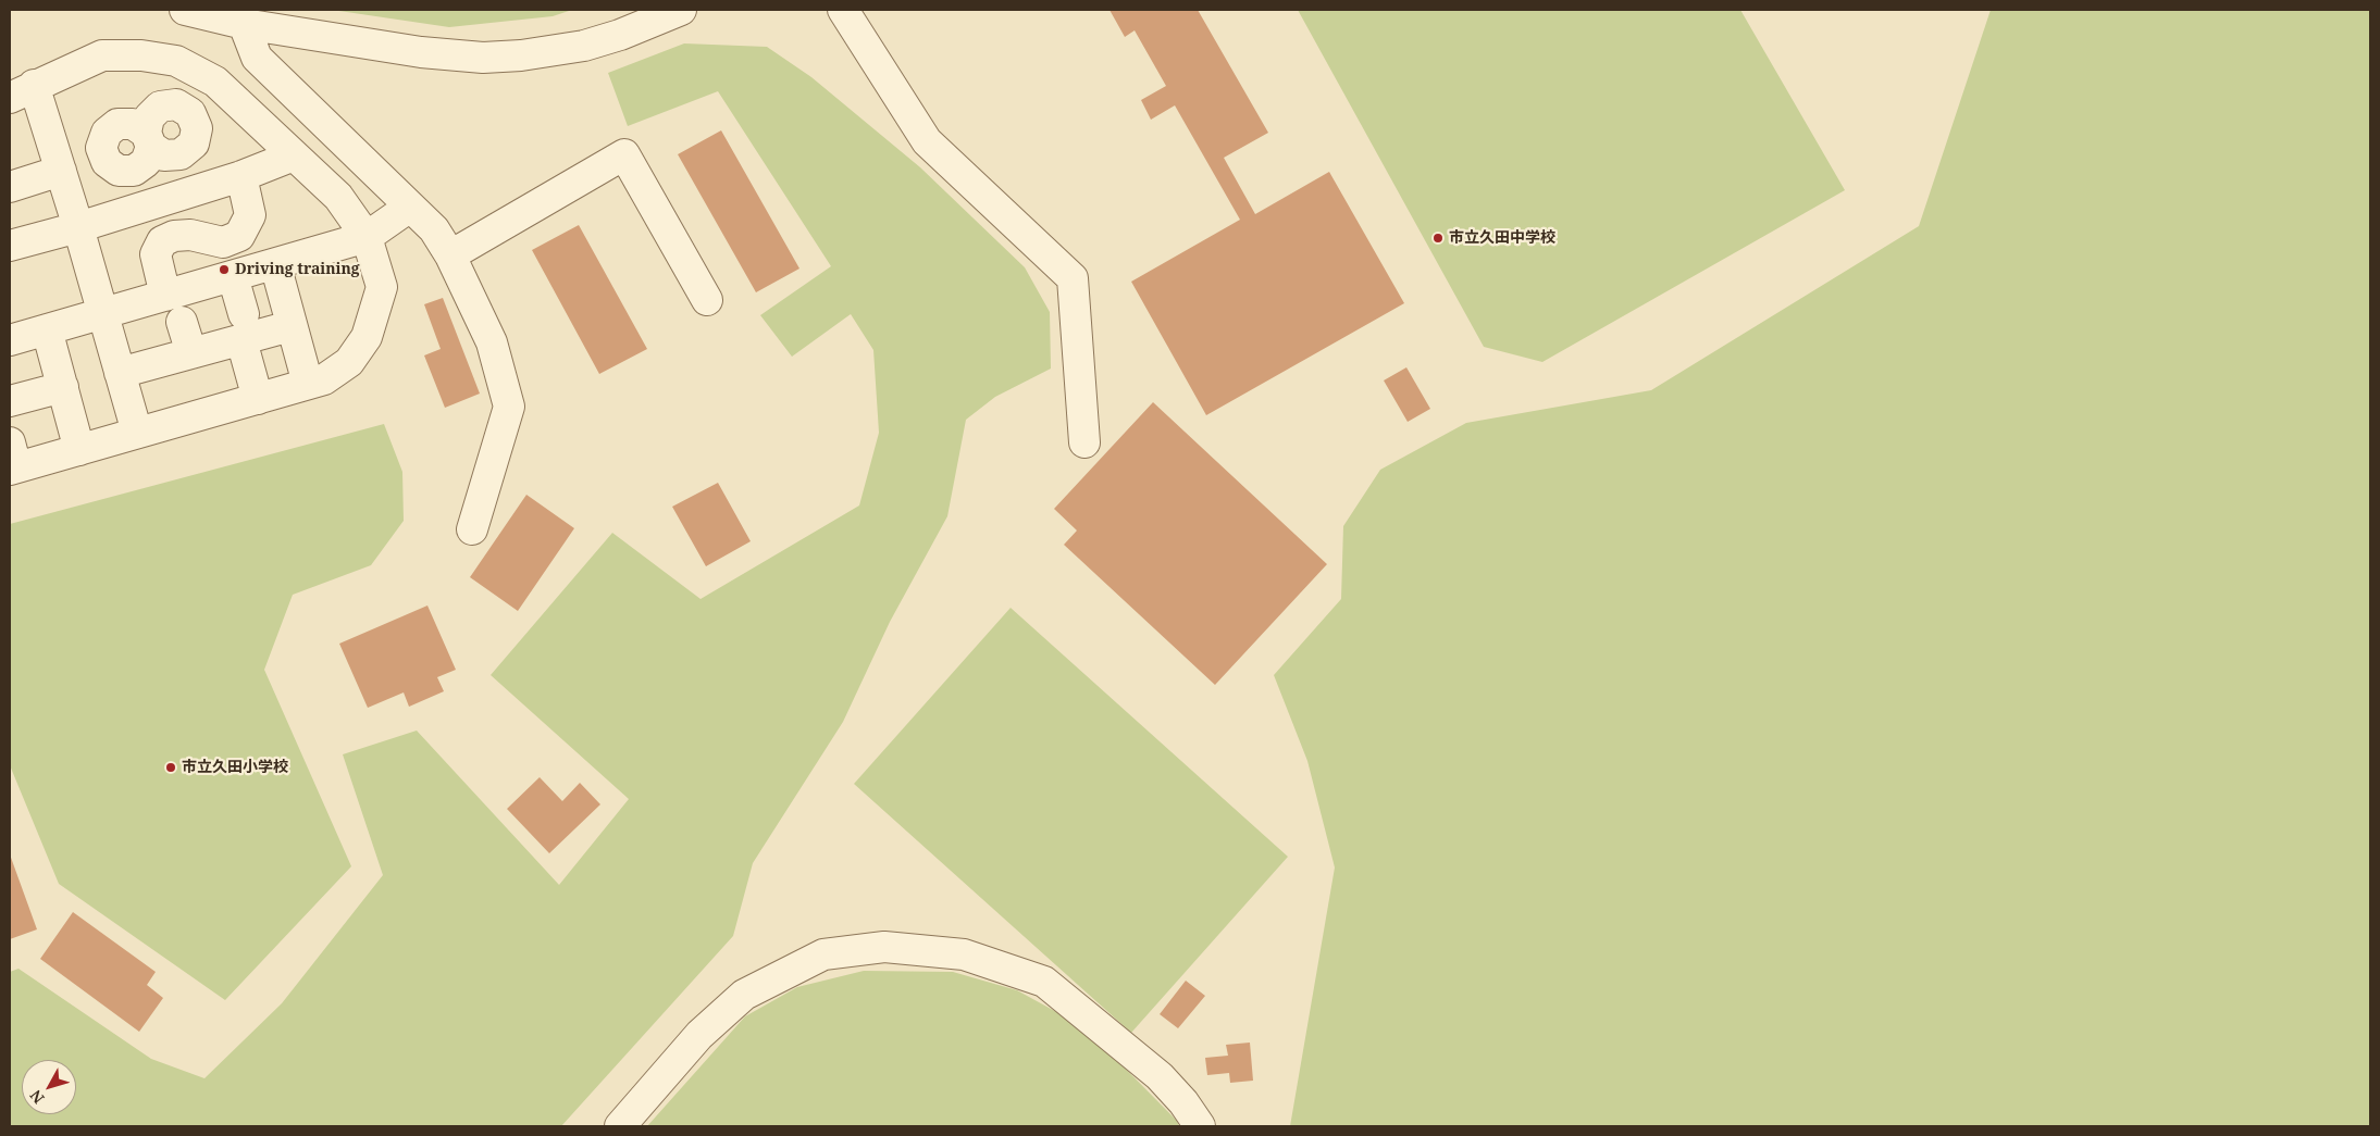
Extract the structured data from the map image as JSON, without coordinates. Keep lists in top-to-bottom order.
{
  "places": ["市立久田中学校", "Driving training", "市立久田小学校"],
  "north": "bottom left"
}
